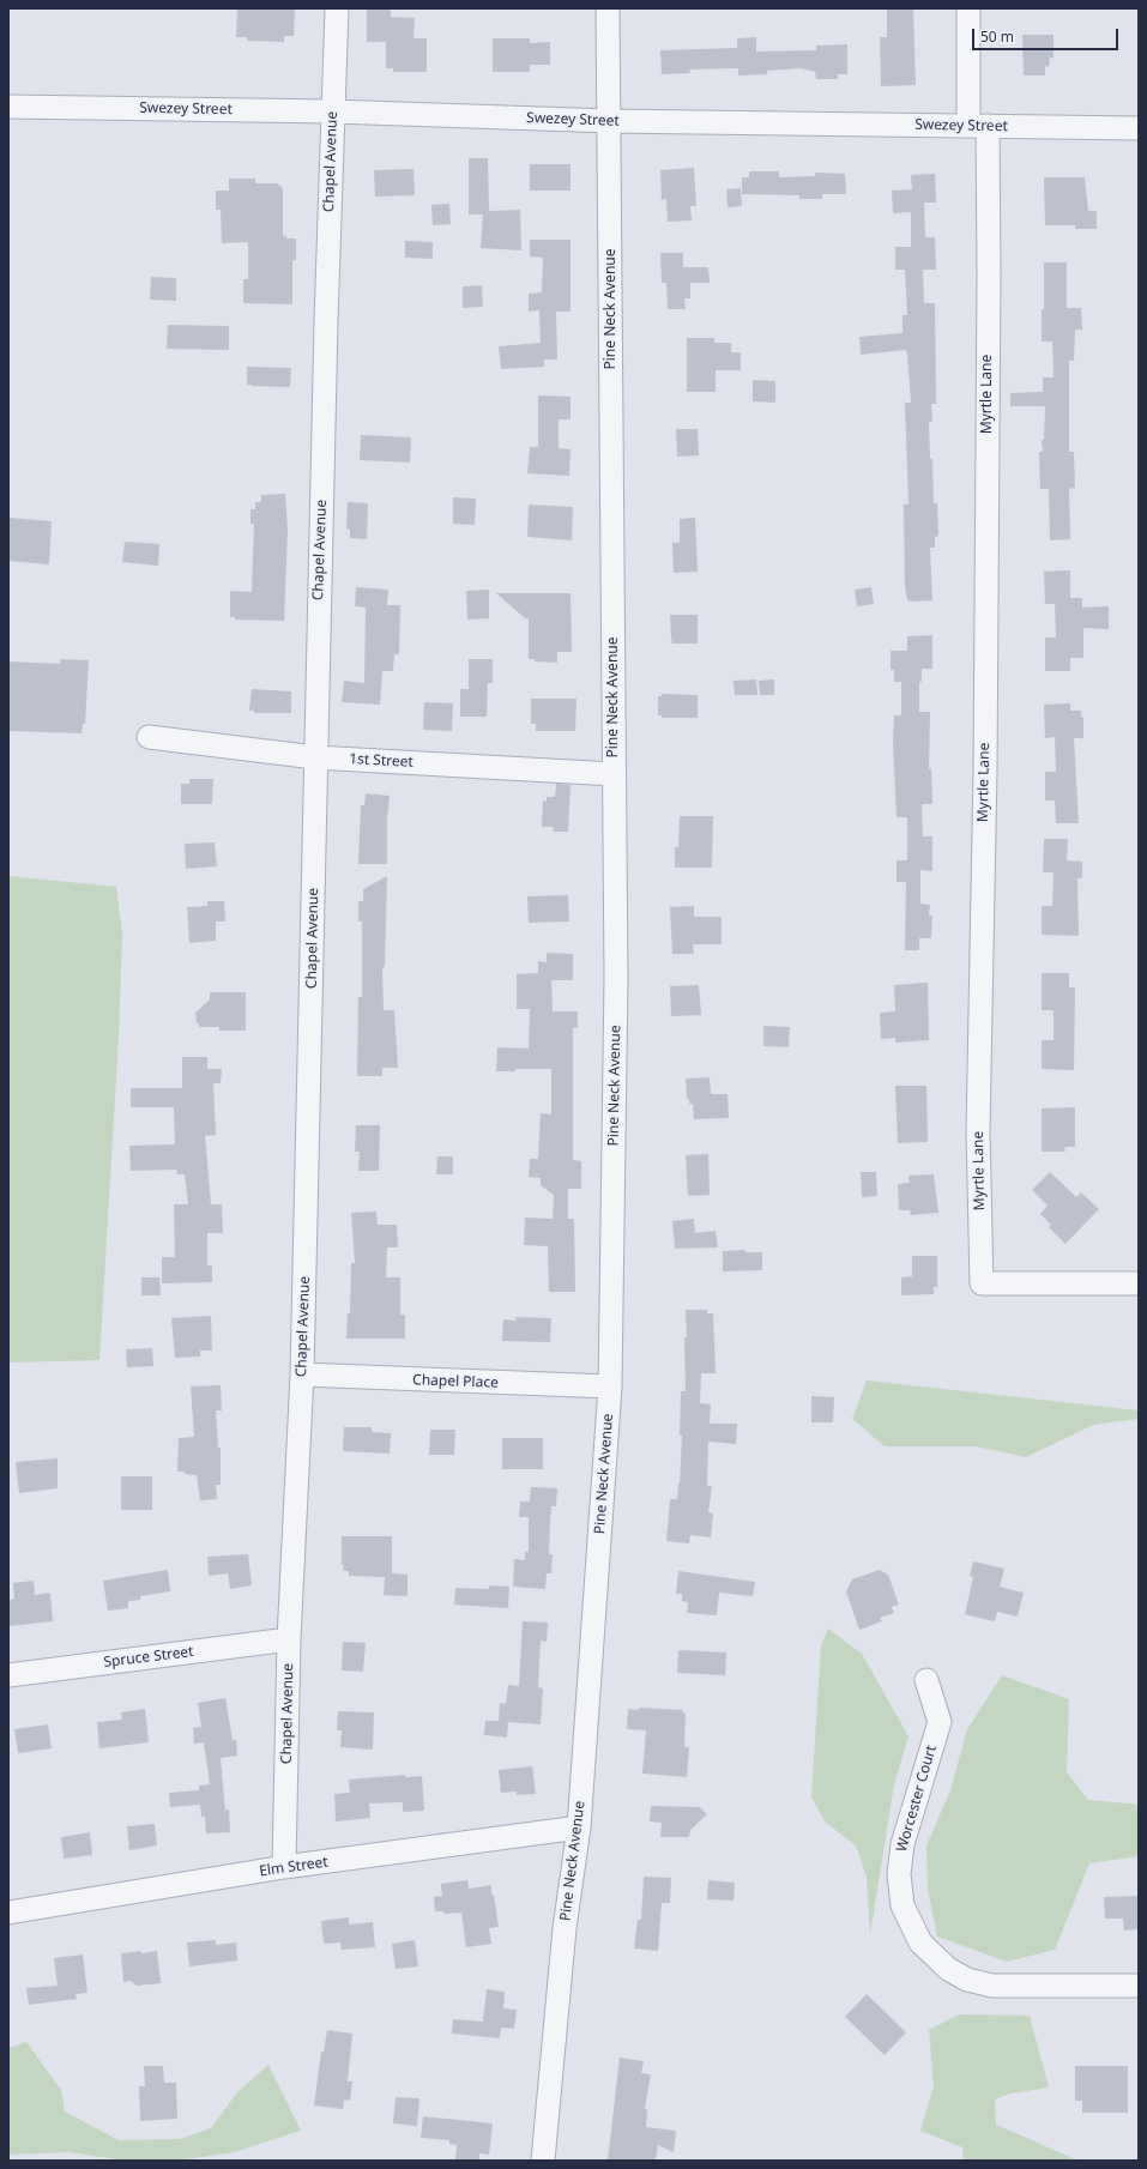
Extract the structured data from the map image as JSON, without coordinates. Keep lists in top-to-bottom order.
{
  "streets": {
    "street": [
      "Swezey Street",
      "Chapel Avenue",
      "Pine Neck Avenue",
      "Myrtle Lane",
      "1st Street",
      "Chapel Place",
      "Spruce Street",
      "Worcester Court",
      "Elm Street"
    ]
  },
  "crossings": [
    ["Swezey Street", "Chapel Avenue"],
    ["Swezey Street", "Pine Neck Avenue"],
    ["Swezey Street", "Myrtle Lane"],
    ["Chapel Avenue", "1st Street"],
    ["Chapel Avenue", "Chapel Place"],
    ["Chapel Avenue", "Spruce Street"],
    ["Chapel Avenue", "Elm Street"],
    ["Pine Neck Avenue", "1st Street"],
    ["Pine Neck Avenue", "Chapel Place"],
    ["Pine Neck Avenue", "Elm Street"]
  ],
  "scale_bar": "50 m"
}
